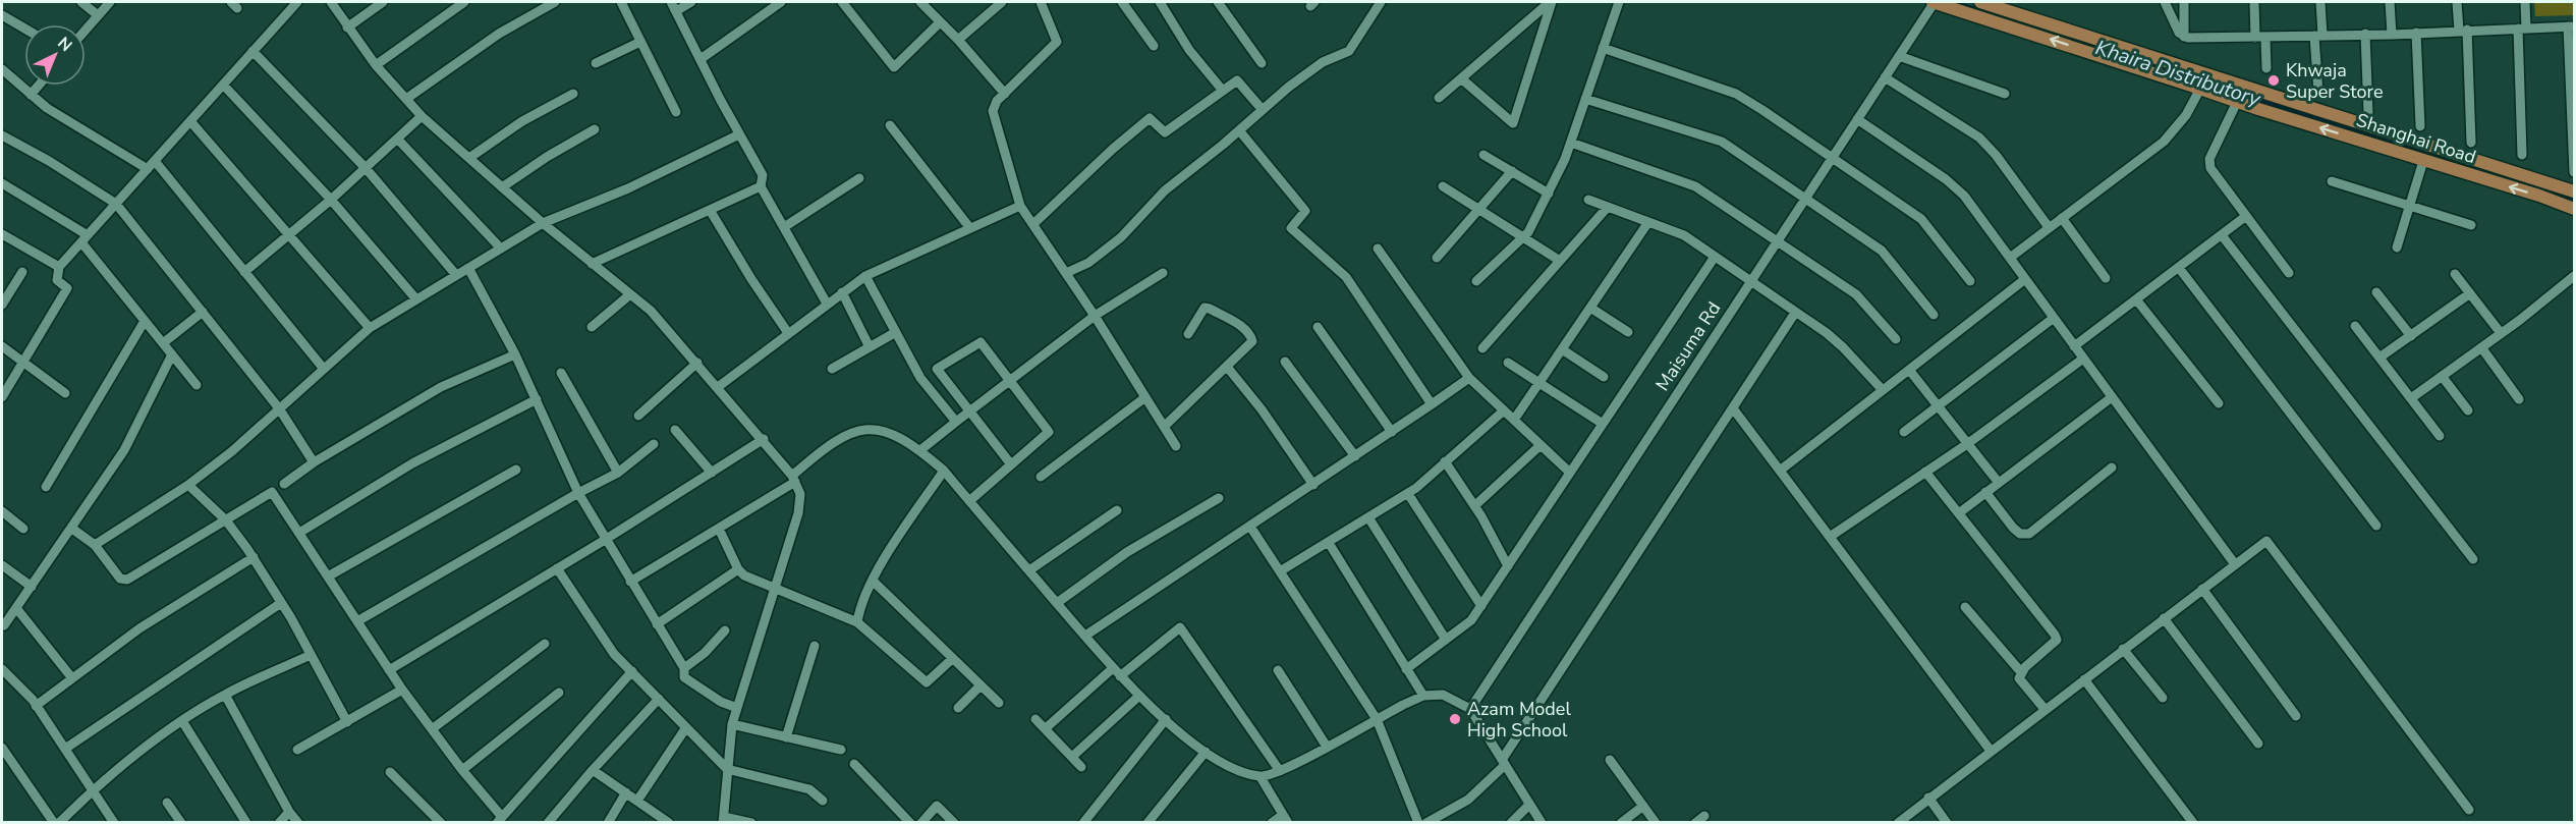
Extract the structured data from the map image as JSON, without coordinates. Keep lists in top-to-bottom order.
{
  "streets": {
    "main road": ["Shanghai Road"],
    "street": ["Maisuma Rd"]
  },
  "crossings": [
    ["Shanghai Road", "Maisuma Rd"]
  ],
  "water": ["Khaira Distributory"],
  "places": ["Khwaja Super Store", "Azam Model High School"],
  "north": "top right"
}
